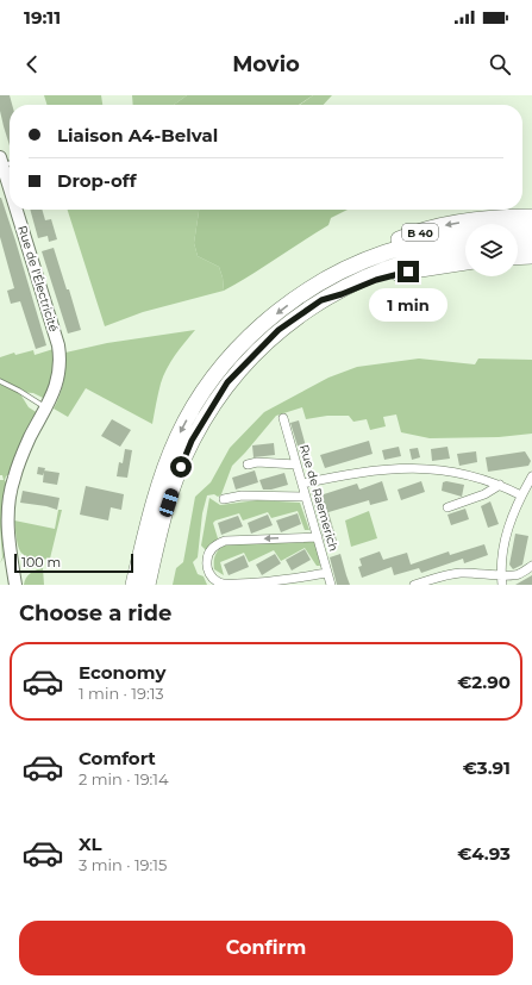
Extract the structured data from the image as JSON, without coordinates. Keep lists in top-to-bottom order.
{
  "streets": {
    "highway": ["B 40"],
    "main road": ["Rue de l'Électricité"],
    "street": ["Rue de Raemerich"]
  },
  "scale_bar": "100 m",
  "page": {
    "status": "19:11",
    "header": "Movio",
    "banner": ["Liaison A4-Belval", "Drop-off"],
    "bubble": "1 min",
    "scale": "100 m",
    "heading": "Choose a ride",
    "list": [
      {
        "name": "Economy",
        "note": "1 min · 19:13",
        "value": "€2.90"
      },
      {
        "name": "Comfort",
        "note": "2 min · 19:14",
        "value": "€3.91"
      },
      {
        "name": "XL",
        "note": "3 min · 19:15",
        "value": "€4.93"
      }
    ],
    "buttons": "Confirm"
  }
}
